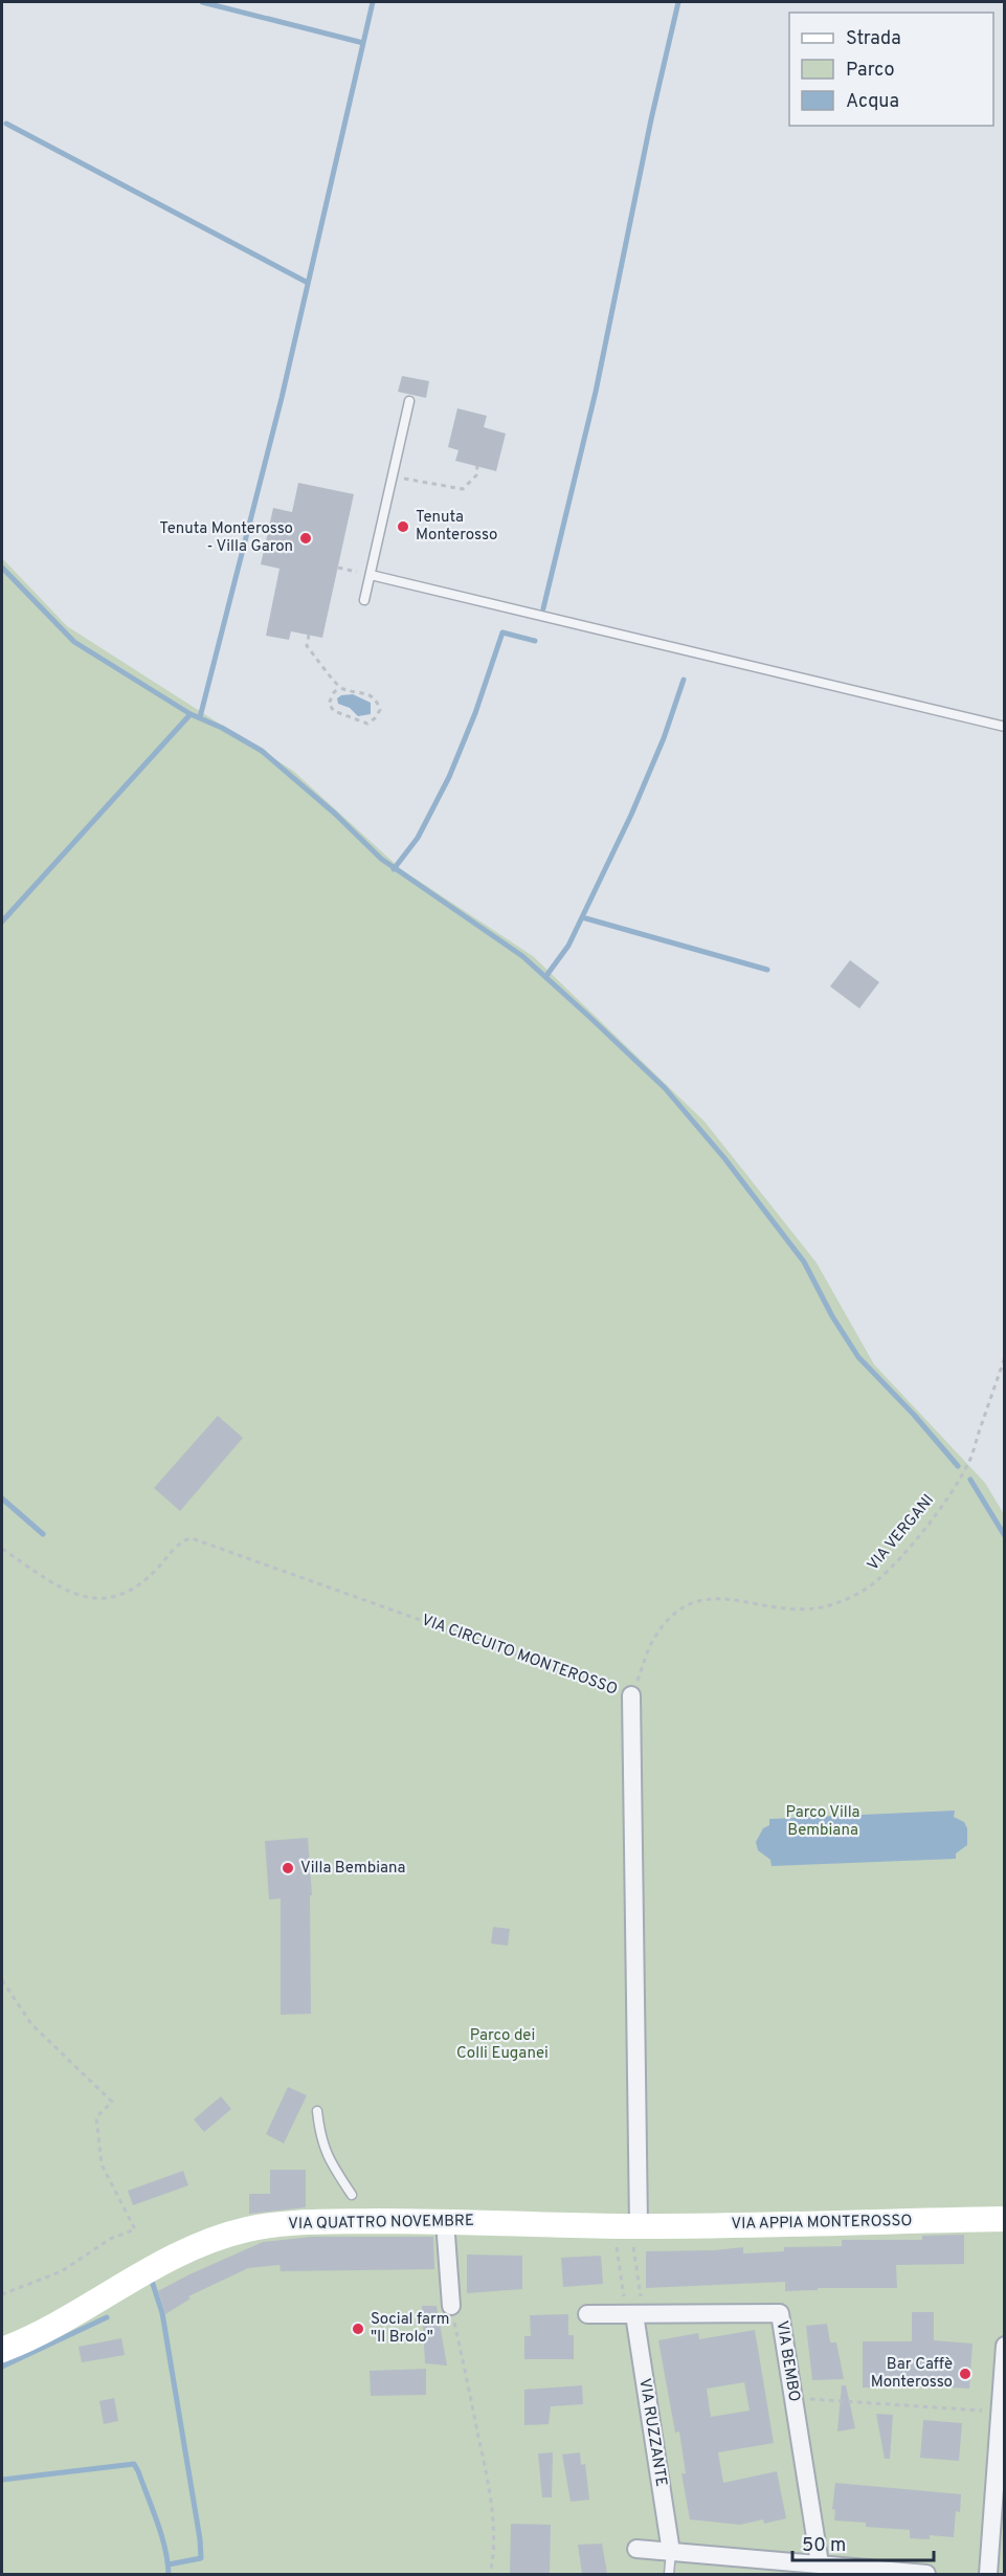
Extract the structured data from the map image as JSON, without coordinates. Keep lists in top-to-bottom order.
{
  "streets": {
    "main road": ["VIA QUATTRO NOVEMBRE", "VIA APPIA MONTEROSSO"],
    "street": ["VIA CIRCUITO MONTEROSSO", "VIA BEMBO", "VIA RUZZANTE"],
    "path": ["VIA VERGANI"]
  },
  "crossings": [
    ["VIA VERGANI", "VIA CIRCUITO MONTEROSSO"],
    ["VIA CIRCUITO MONTEROSSO", "VIA QUATTRO NOVEMBRE"],
    ["VIA CIRCUITO MONTEROSSO", "VIA APPIA MONTEROSSO"],
    ["VIA QUATTRO NOVEMBRE", "VIA APPIA MONTEROSSO"],
    ["VIA BEMBO", "VIA RUZZANTE"]
  ],
  "parks": ["Parco Villa Bembiana", "Parco dei Colli Euganei"],
  "places": [
    "Tenuta Monterosso",
    "Tenuta Monterosso - Villa Garon",
    "Villa Bembiana",
    "Social farm \"Il Brolo\"",
    "Bar Caffè Monterosso"
  ],
  "legend": ["Strada", "Parco", "Acqua"],
  "scale_bar": "50 m"
}
